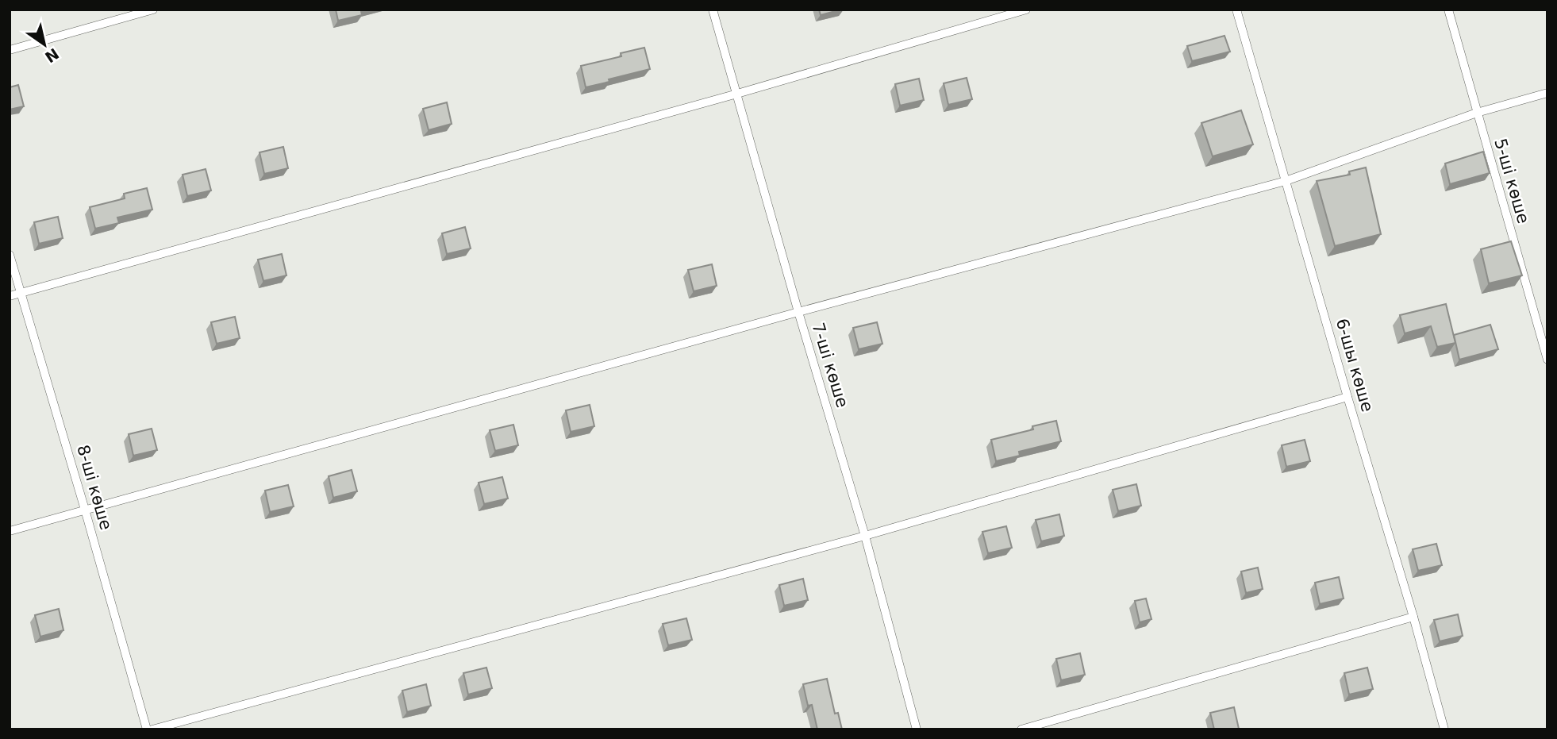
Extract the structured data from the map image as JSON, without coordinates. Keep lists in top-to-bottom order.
{
  "streets": {
    "lane": [
      "5-ші көше",
      "7-ші көше",
      "6-шы көше",
      "8-ші көше"
    ]
  },
  "north": "bottom right"
}
